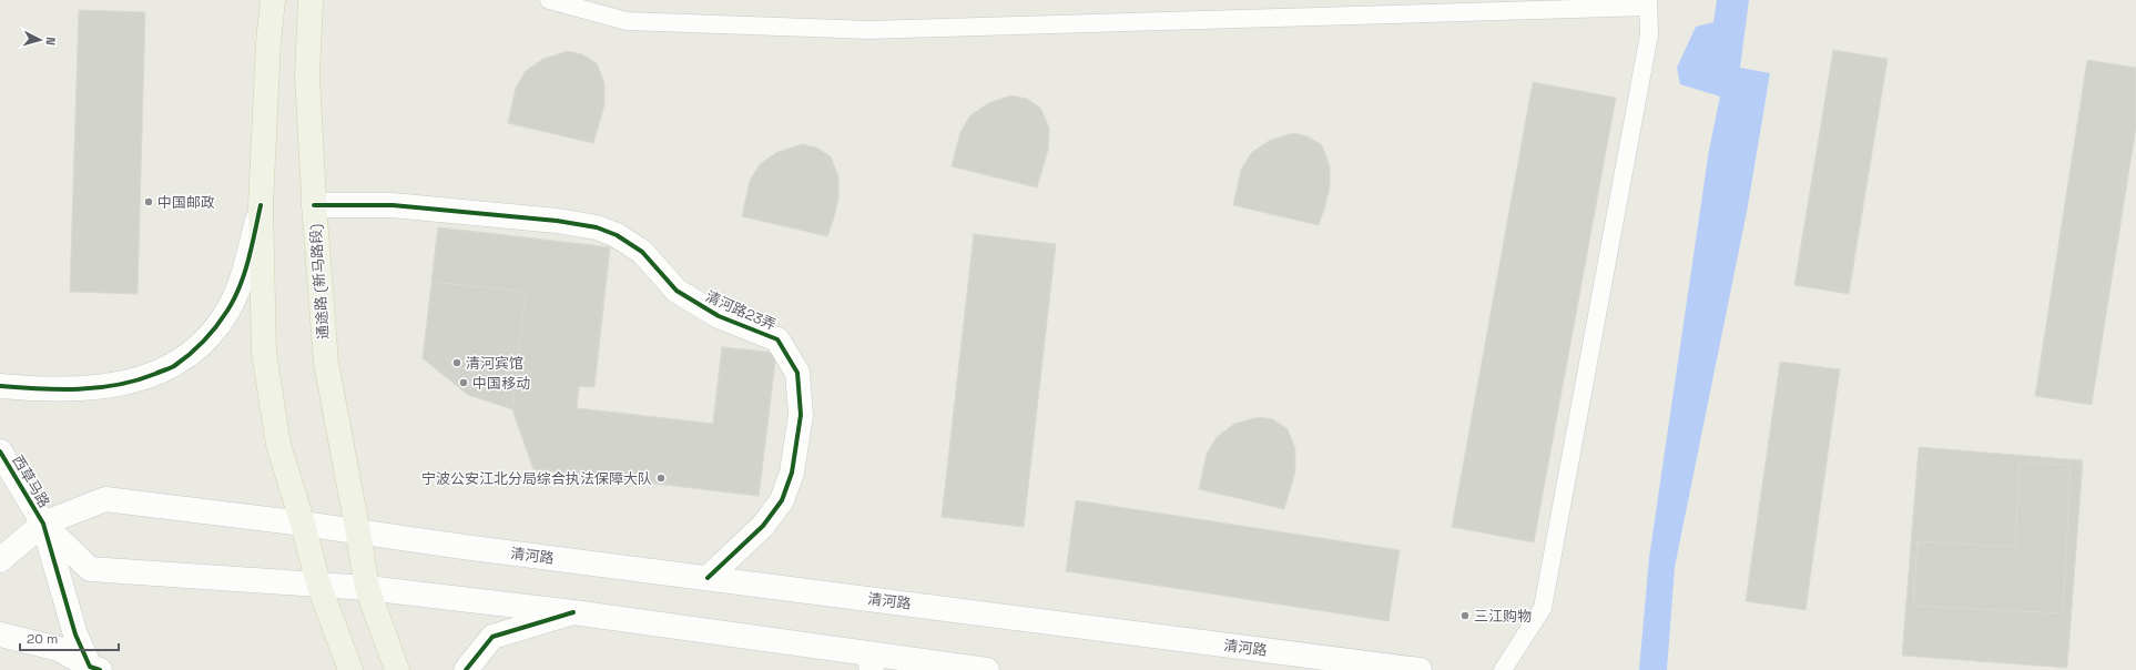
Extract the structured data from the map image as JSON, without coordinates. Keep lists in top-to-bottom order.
{
  "streets": {
    "main road": [
      "通途路 (新马路段)",
      "清河路23弄",
      "西草马路",
      "清河路"
    ]
  },
  "crossings": [
    ["通途路 (新马路段)", "清河路23弄"],
    ["通途路 (新马路段)", "清河路"],
    ["清河路23弄", "清河路"],
    ["西草马路", "清河路"]
  ],
  "places": [
    "中国邮政",
    "清河宾馆",
    "中国移动",
    "宁波公安江北分局综合执法保障大队",
    "三江购物"
  ],
  "scale_bar": "20 m",
  "north": "right"
}
